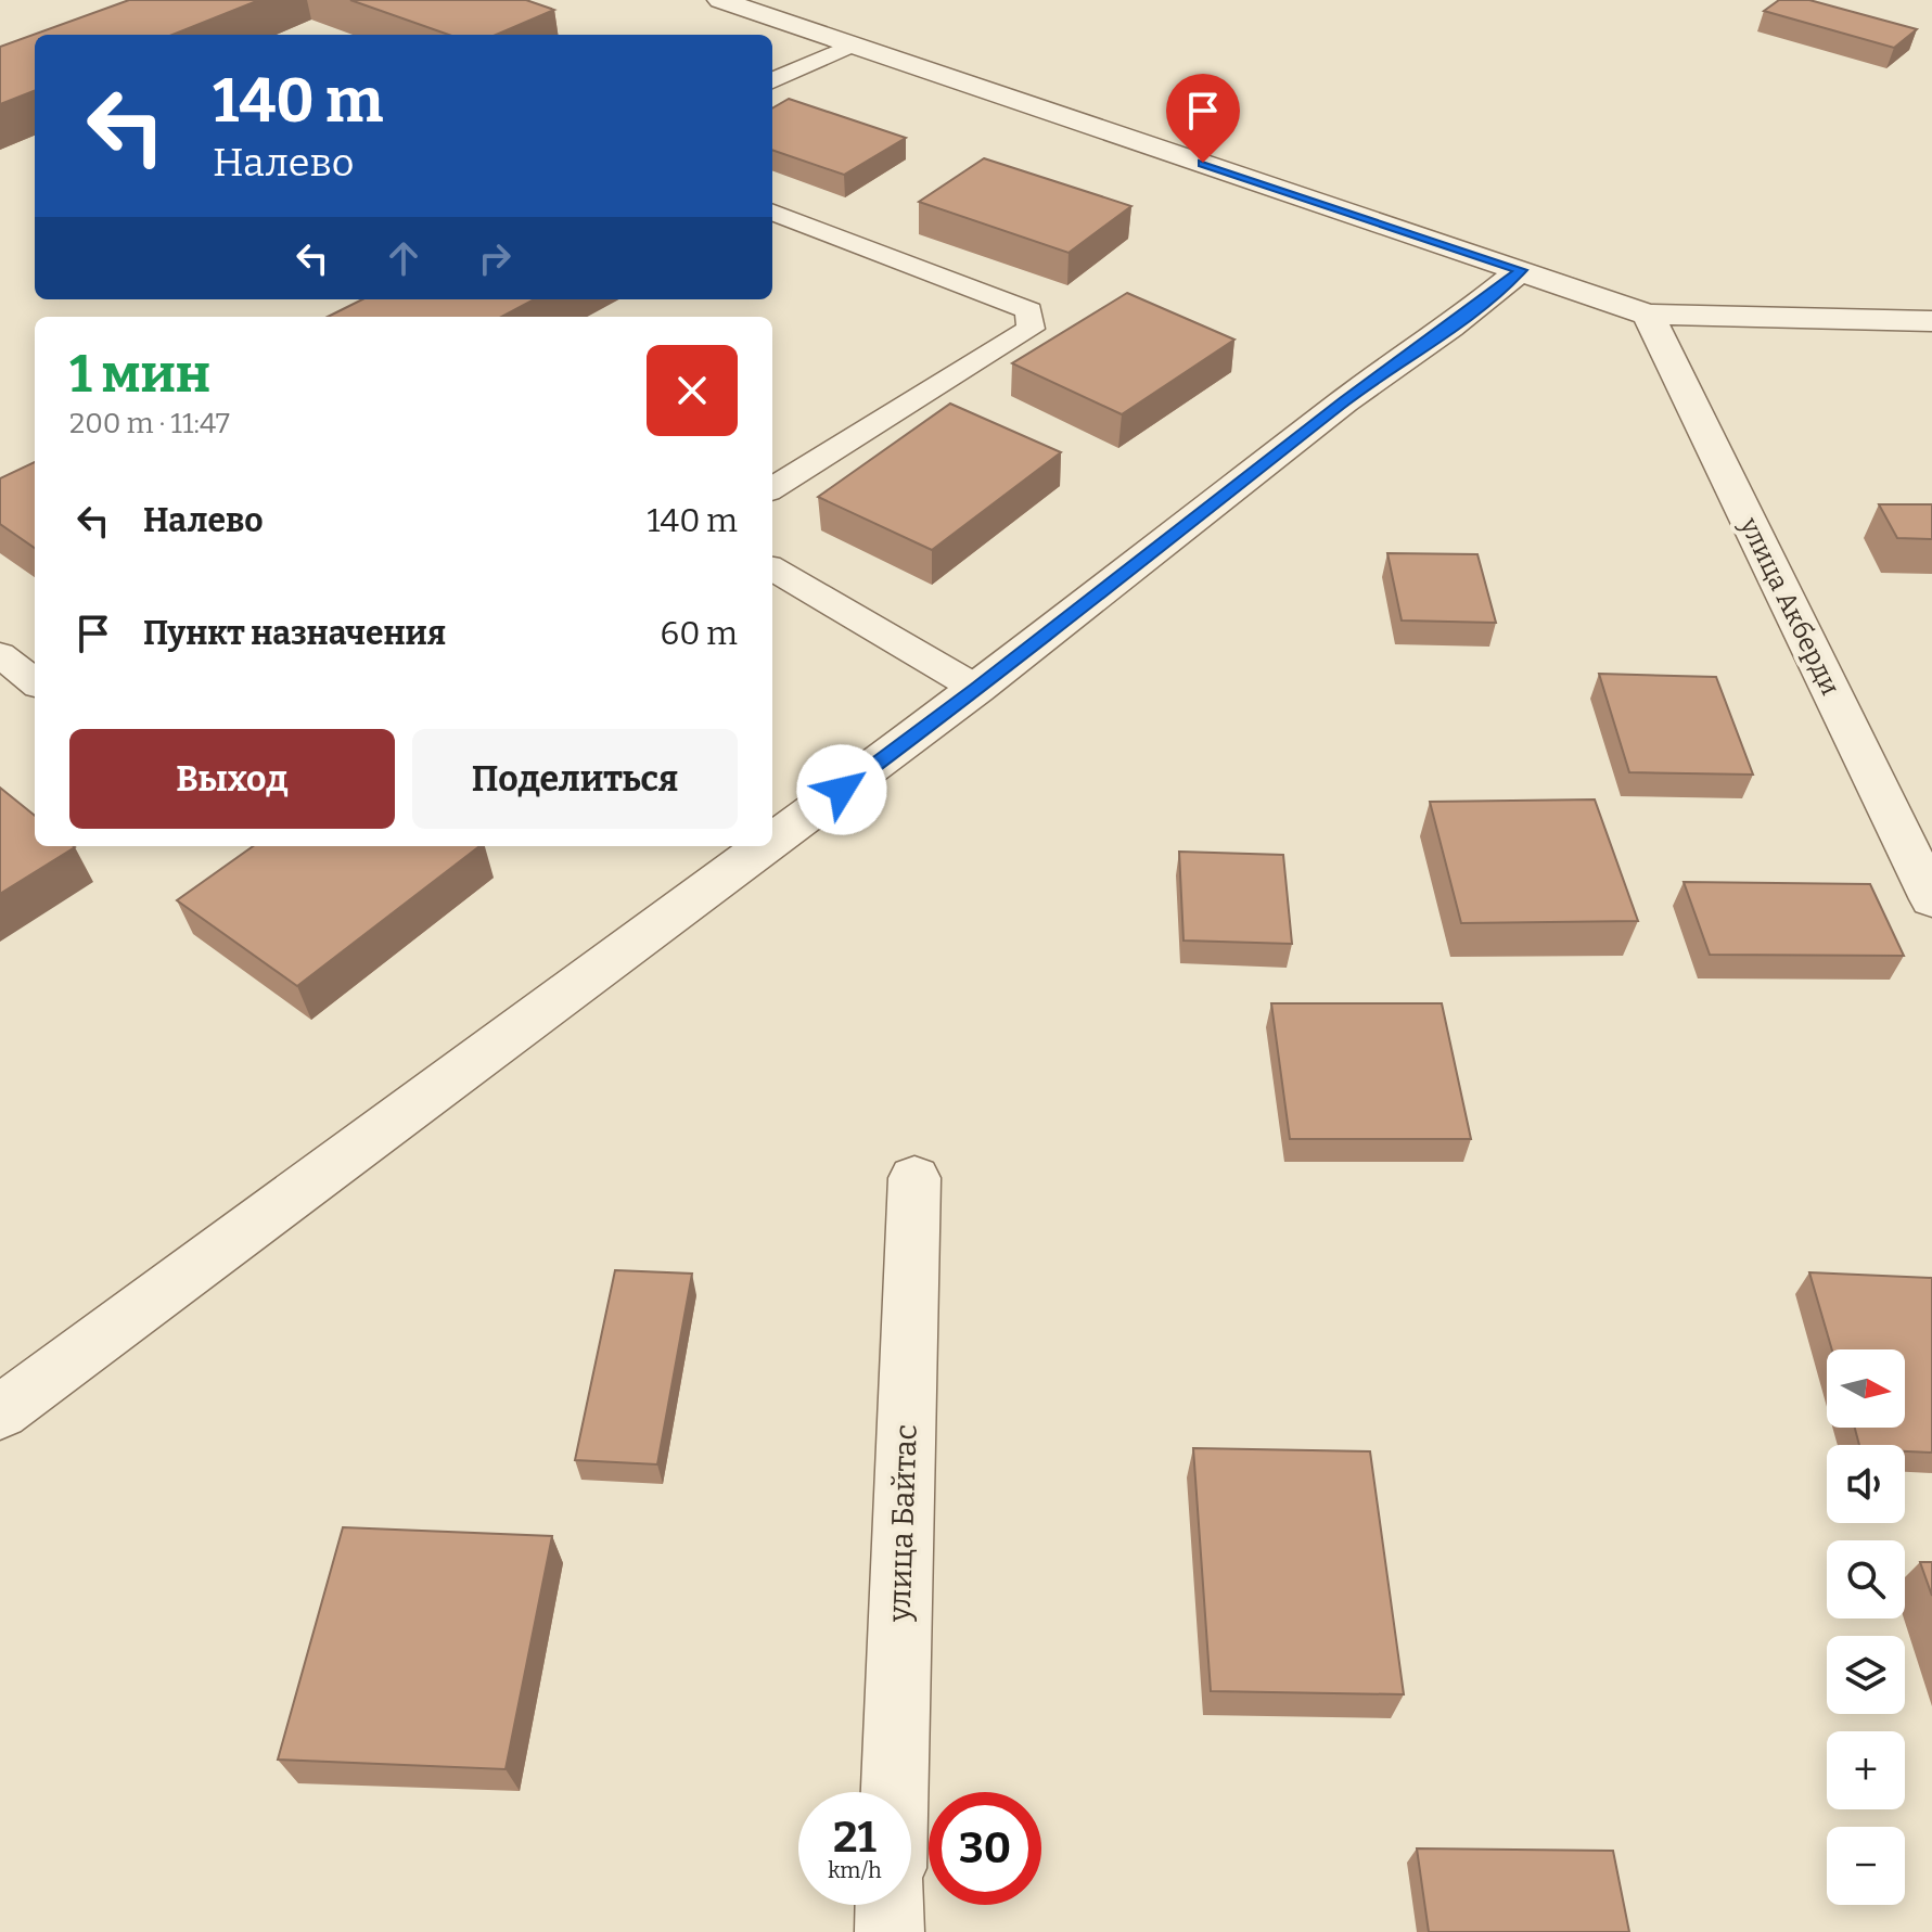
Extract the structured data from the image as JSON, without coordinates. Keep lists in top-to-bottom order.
{
  "streets": {
    "street": ["улица Акберди", "улица Байтас"]
  },
  "north": "right",
  "page": {
    "turn": ["140 m", "Налево"],
    "heading": ["1 мин", "200 m · 11:47"],
    "list": [
      {
        "name": "Налево",
        "value": "140 m"
      },
      {
        "name": "Пункт назначения",
        "value": "60 m"
      }
    ],
    "buttons": ["Выход", "Поделиться"],
    "map_buttons": ["+", "−"],
    "speed": "21 km/h",
    "limit": "30"
  }
}
